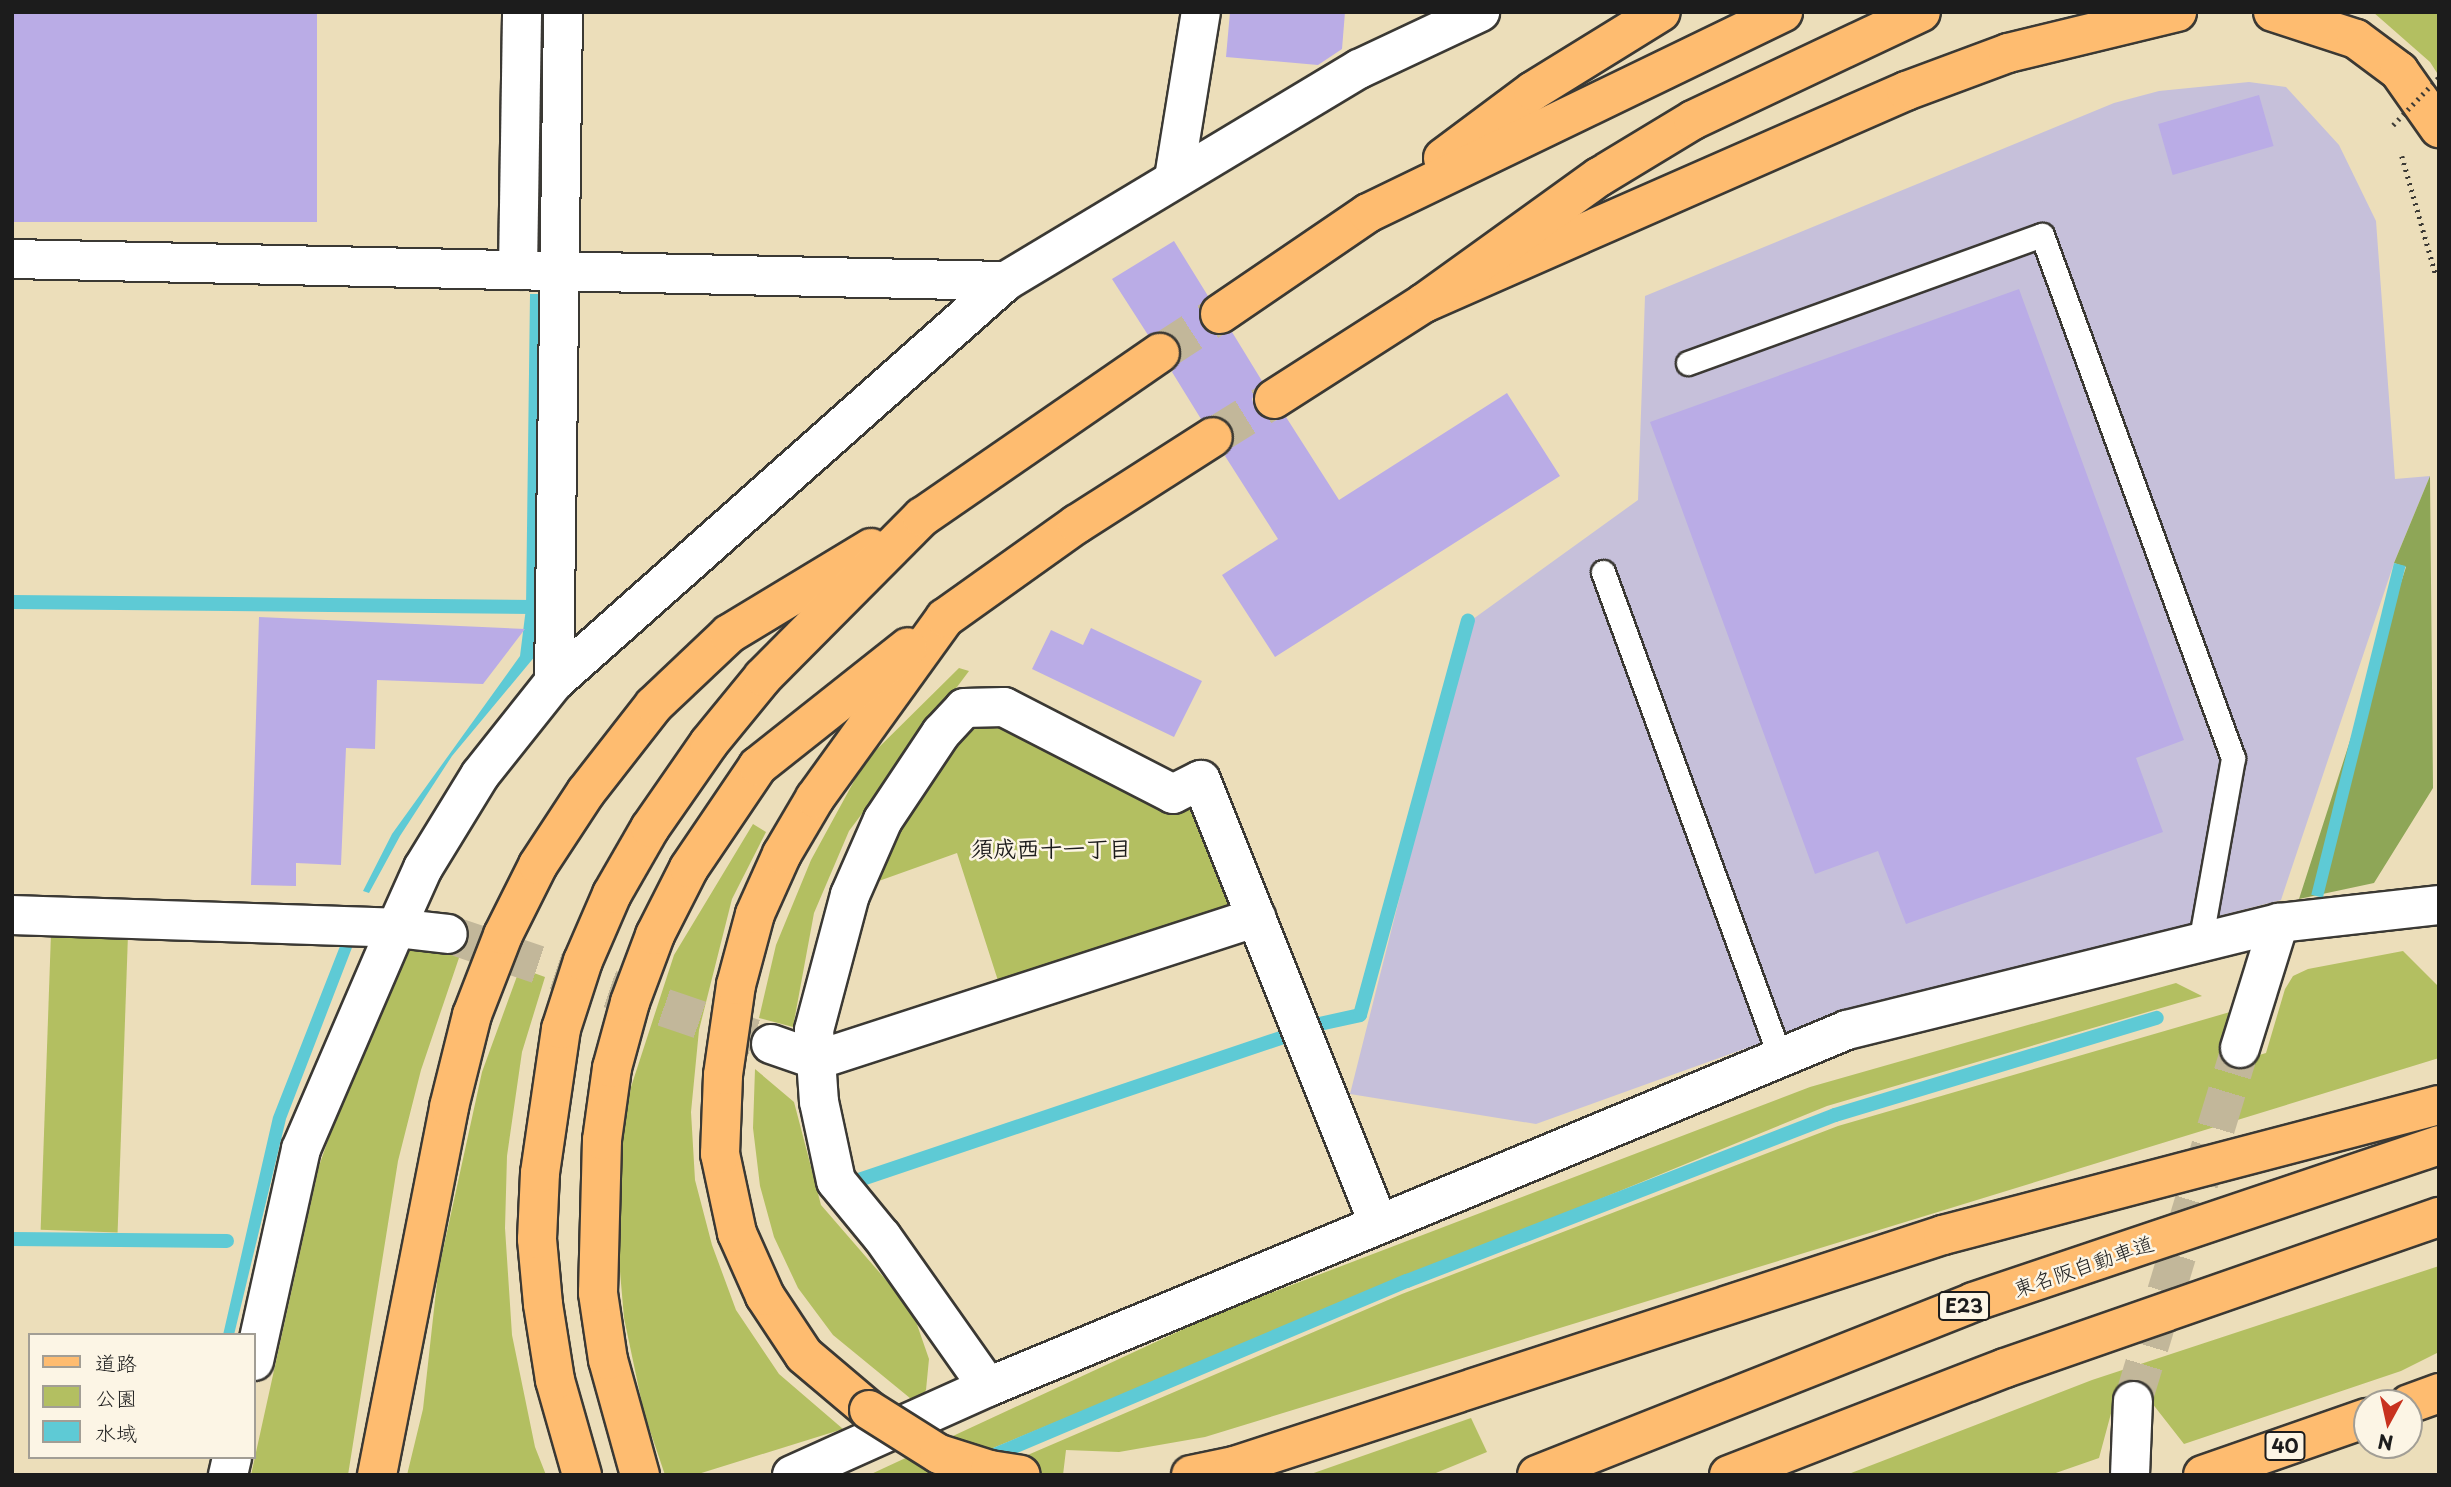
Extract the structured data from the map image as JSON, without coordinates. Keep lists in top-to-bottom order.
{
  "streets": {
    "main road": ["東名阪自動車道", "E23", "40"]
  },
  "districts": ["須成西十一丁目"],
  "legend": ["道路", "公園", "水域"],
  "north": "bottom"
}
